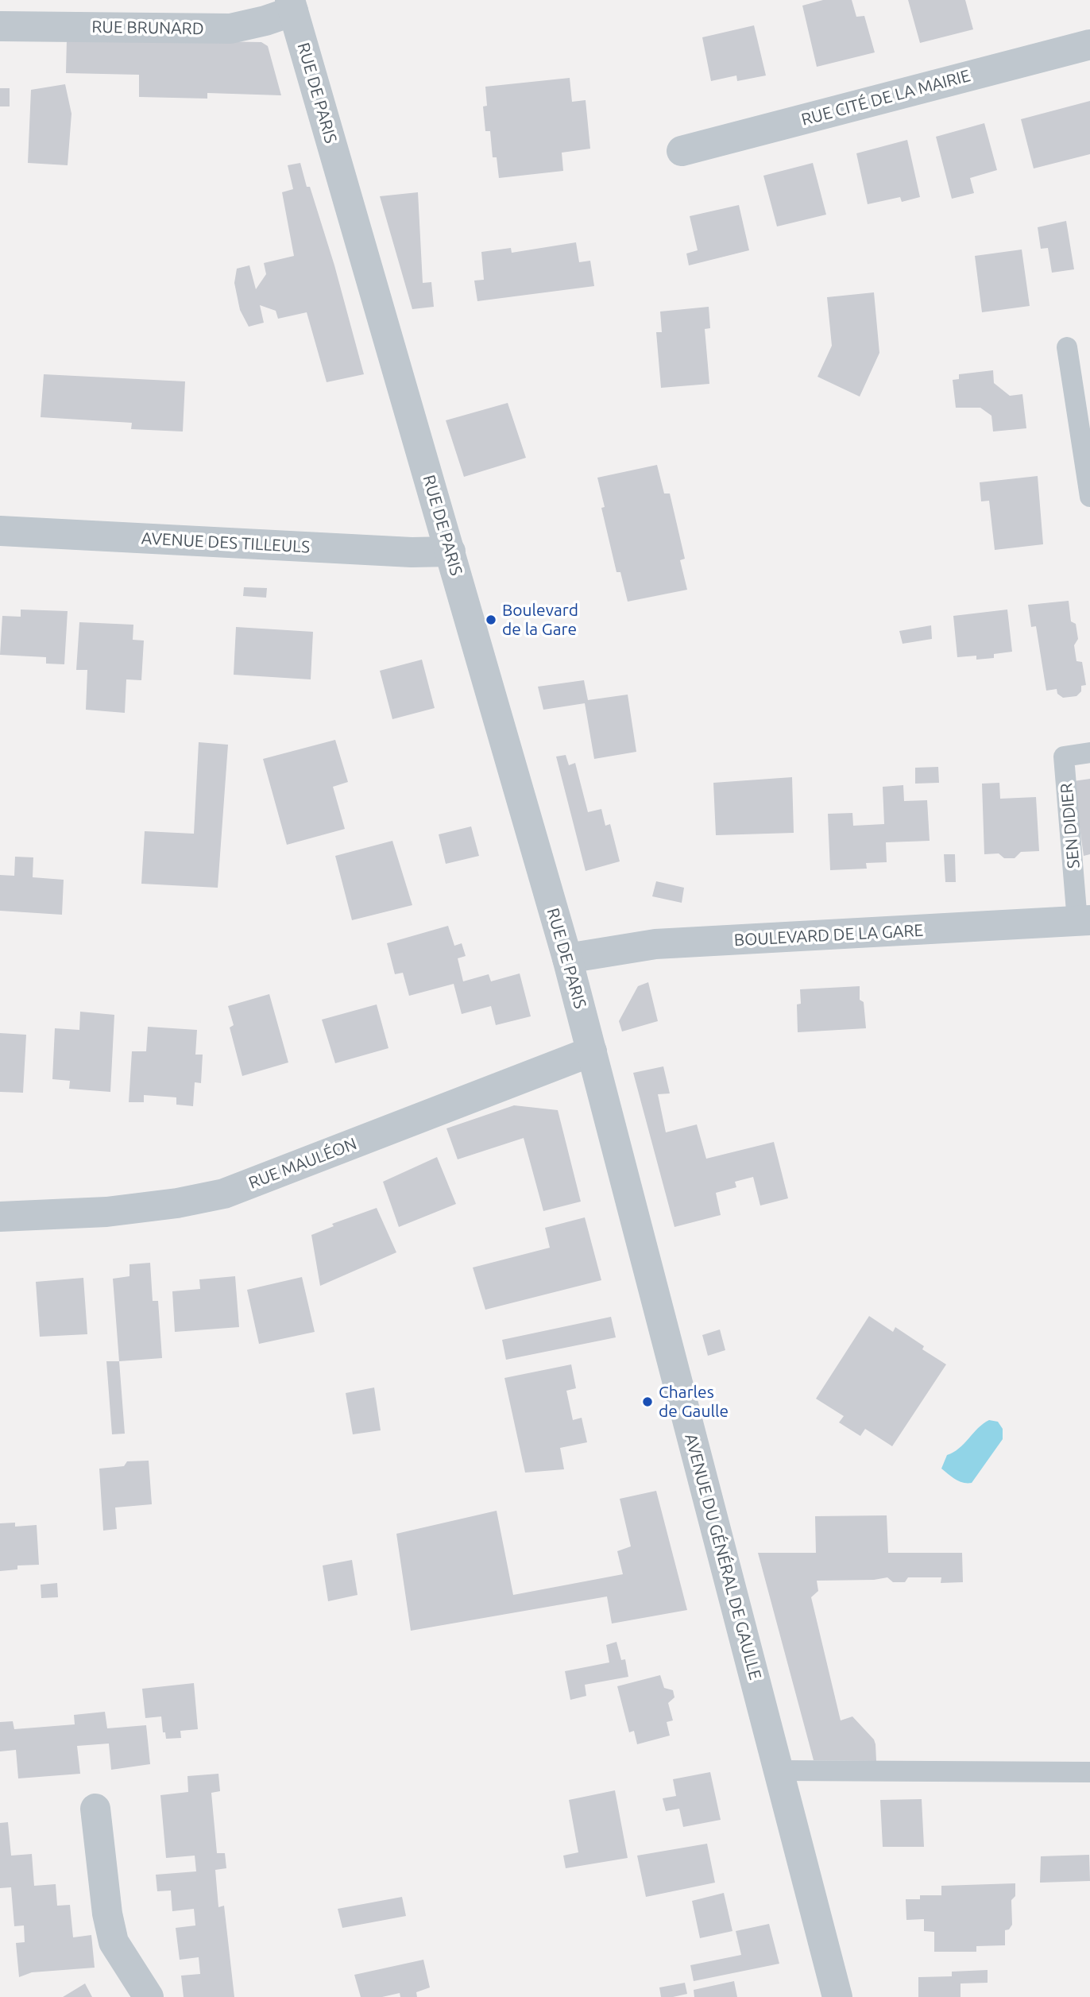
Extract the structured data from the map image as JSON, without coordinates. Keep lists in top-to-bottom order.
{
  "streets": {
    "street": [
      "RUE BRUNARD",
      "RUE DE PARIS",
      "RUE CITÉ DE LA MAIRIE",
      "AVENUE DES TILLEULS",
      "BOULEVARD DE LA GARE",
      "RUE MAULÉON",
      "AVENUE DU GÉNÉRAL DE GAULLE"
    ],
    "lane": ["SEN DIDIER"]
  },
  "crossings": [
    ["RUE BRUNARD", "RUE DE PARIS"],
    ["RUE DE PARIS", "AVENUE DES TILLEULS"],
    ["RUE DE PARIS", "BOULEVARD DE LA GARE"],
    ["RUE DE PARIS", "RUE MAULÉON"],
    ["RUE DE PARIS", "AVENUE DU GÉNÉRAL DE GAULLE"],
    ["SEN DIDIER", "BOULEVARD DE LA GARE"],
    ["RUE MAULÉON", "AVENUE DU GÉNÉRAL DE GAULLE"]
  ],
  "places": ["Boulevard de la Gare", "Charles de Gaulle"]
}
